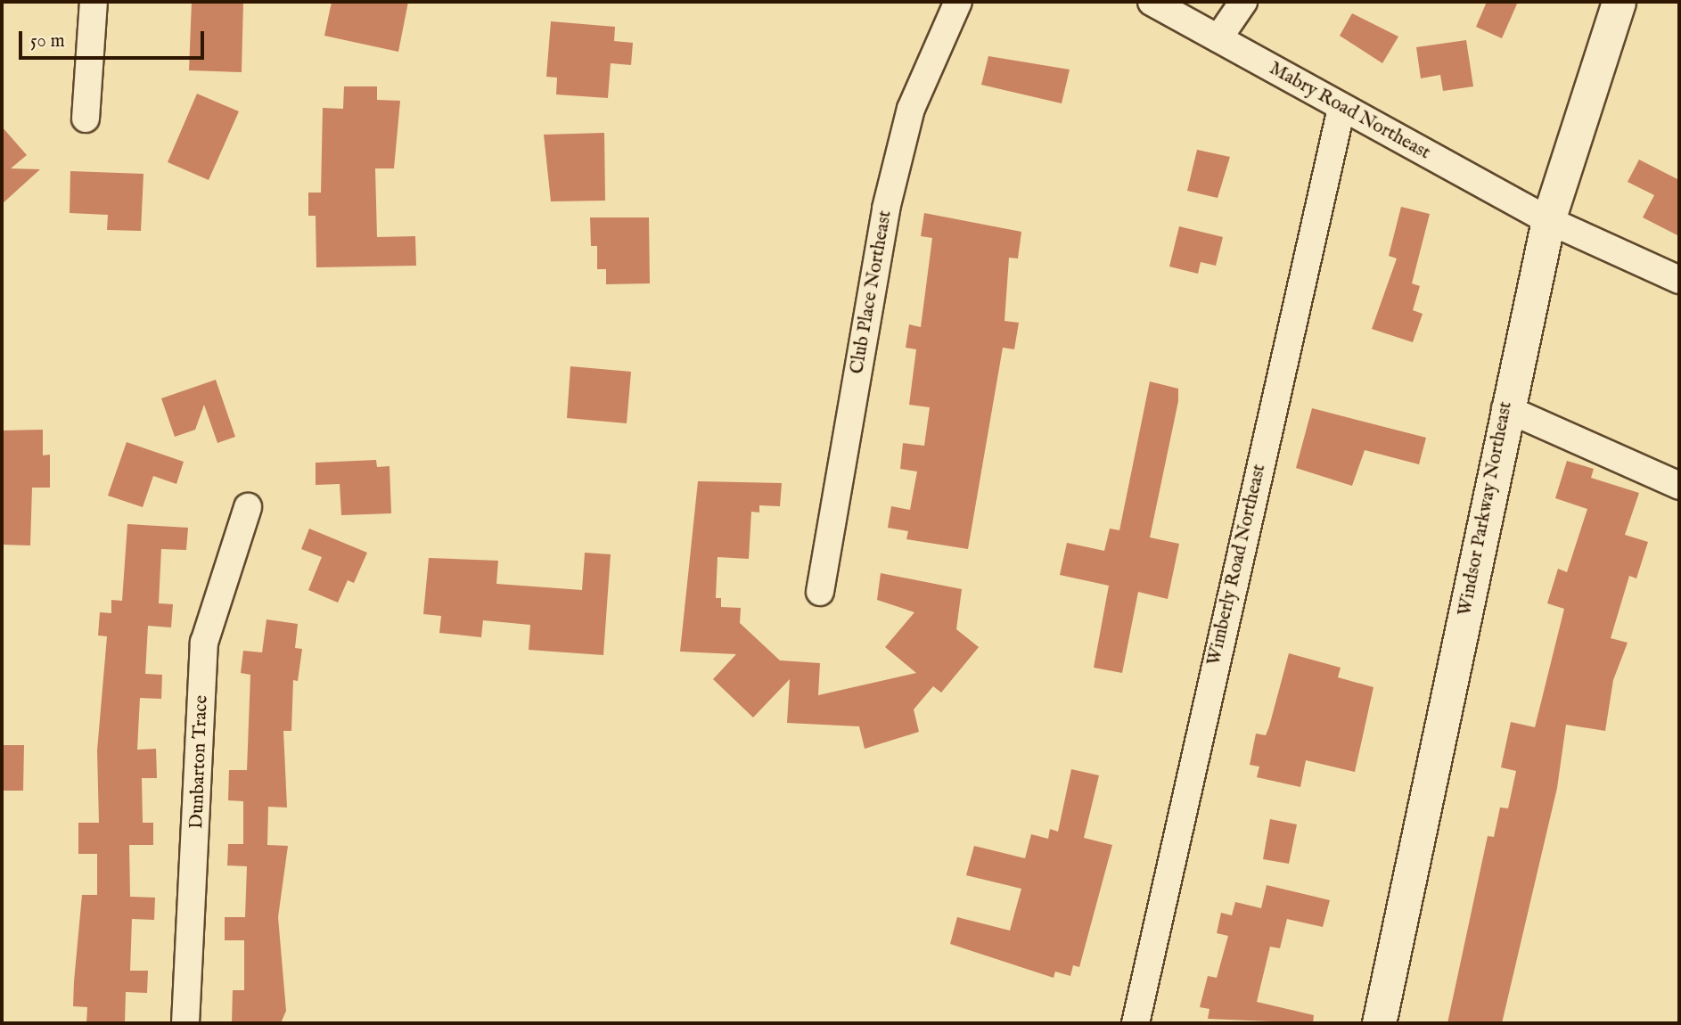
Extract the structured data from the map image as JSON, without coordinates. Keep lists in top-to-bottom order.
{
  "streets": {
    "street": [
      "Mabry Road Northeast",
      "Club Place Northeast",
      "Windsor Parkway Northeast",
      "Wimberly Road Northeast",
      "Dunbarton Trace"
    ]
  },
  "crossings": [
    ["Mabry Road Northeast", "Windsor Parkway Northeast"],
    ["Mabry Road Northeast", "Wimberly Road Northeast"]
  ],
  "scale_bar": "50 m"
}
